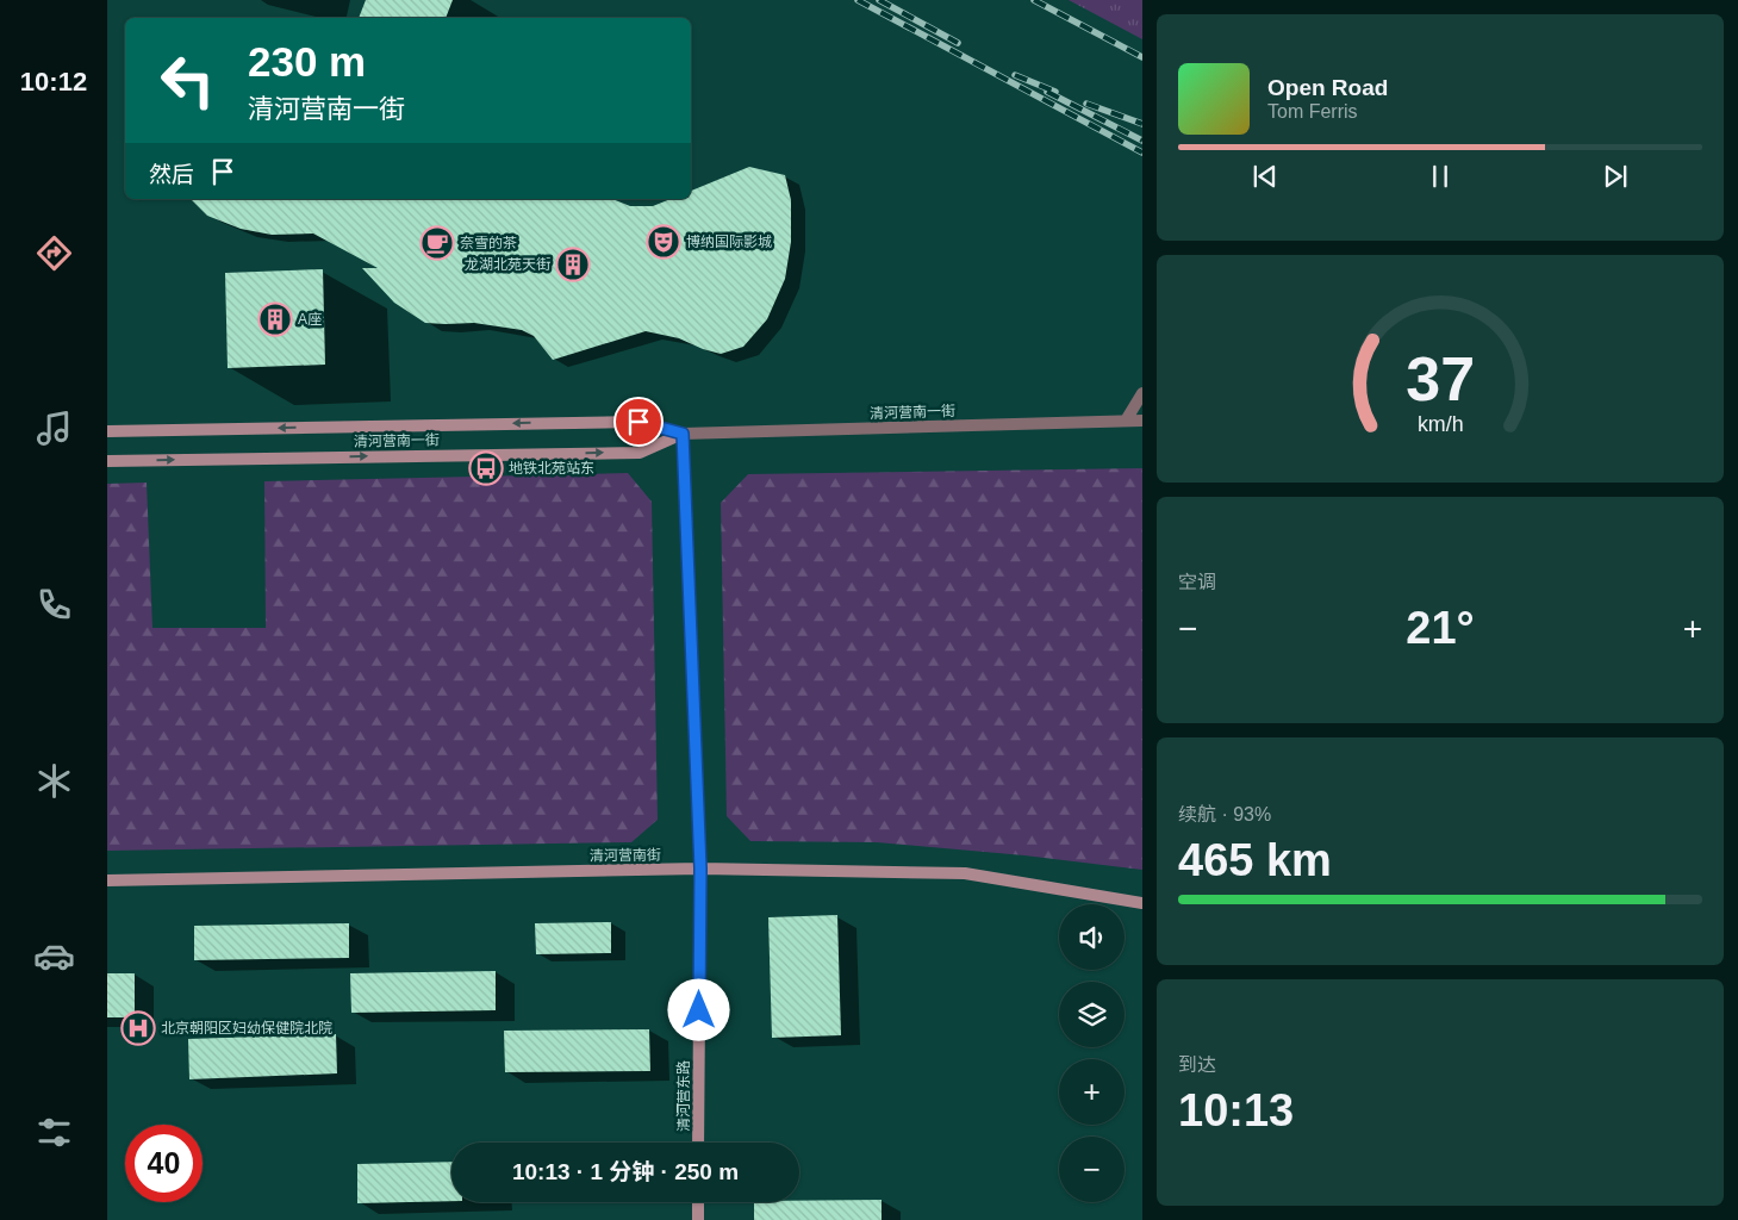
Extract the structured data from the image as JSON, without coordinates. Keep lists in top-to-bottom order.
{
  "streets": {
    "street": ["清河营南一街", "清河营南街", "清河营东路"]
  },
  "crossings": [
    ["清河营南一街", "清河营东路"],
    ["清河营南街", "清河营东路"]
  ],
  "places": {
    "theatre": ["博纳国际影城"],
    "cafe": ["奈雪的茶"],
    "building": ["龙湖北苑天街", "A座"],
    "bus stop": ["地铁北苑站东"],
    "hospital": ["北京朝阳区妇幼保健院北院"]
  },
  "page": {
    "tabs": "10:12",
    "turn": ["230 m", "清河营南一街"],
    "song": ["Open Road", "Tom Ferris"],
    "then": "然后",
    "tile": [
      "空调",
      ["续航 · 93%", "465 km"],
      ["到达", "10:13"]
    ],
    "heat": ["−", "21°", "+"],
    "map_buttons": ["+", "−"],
    "limit": "40",
    "trip": "10:13 · 1 分钟 · 250 m",
    "gauge": ["37", "km/h"]
  }
}
